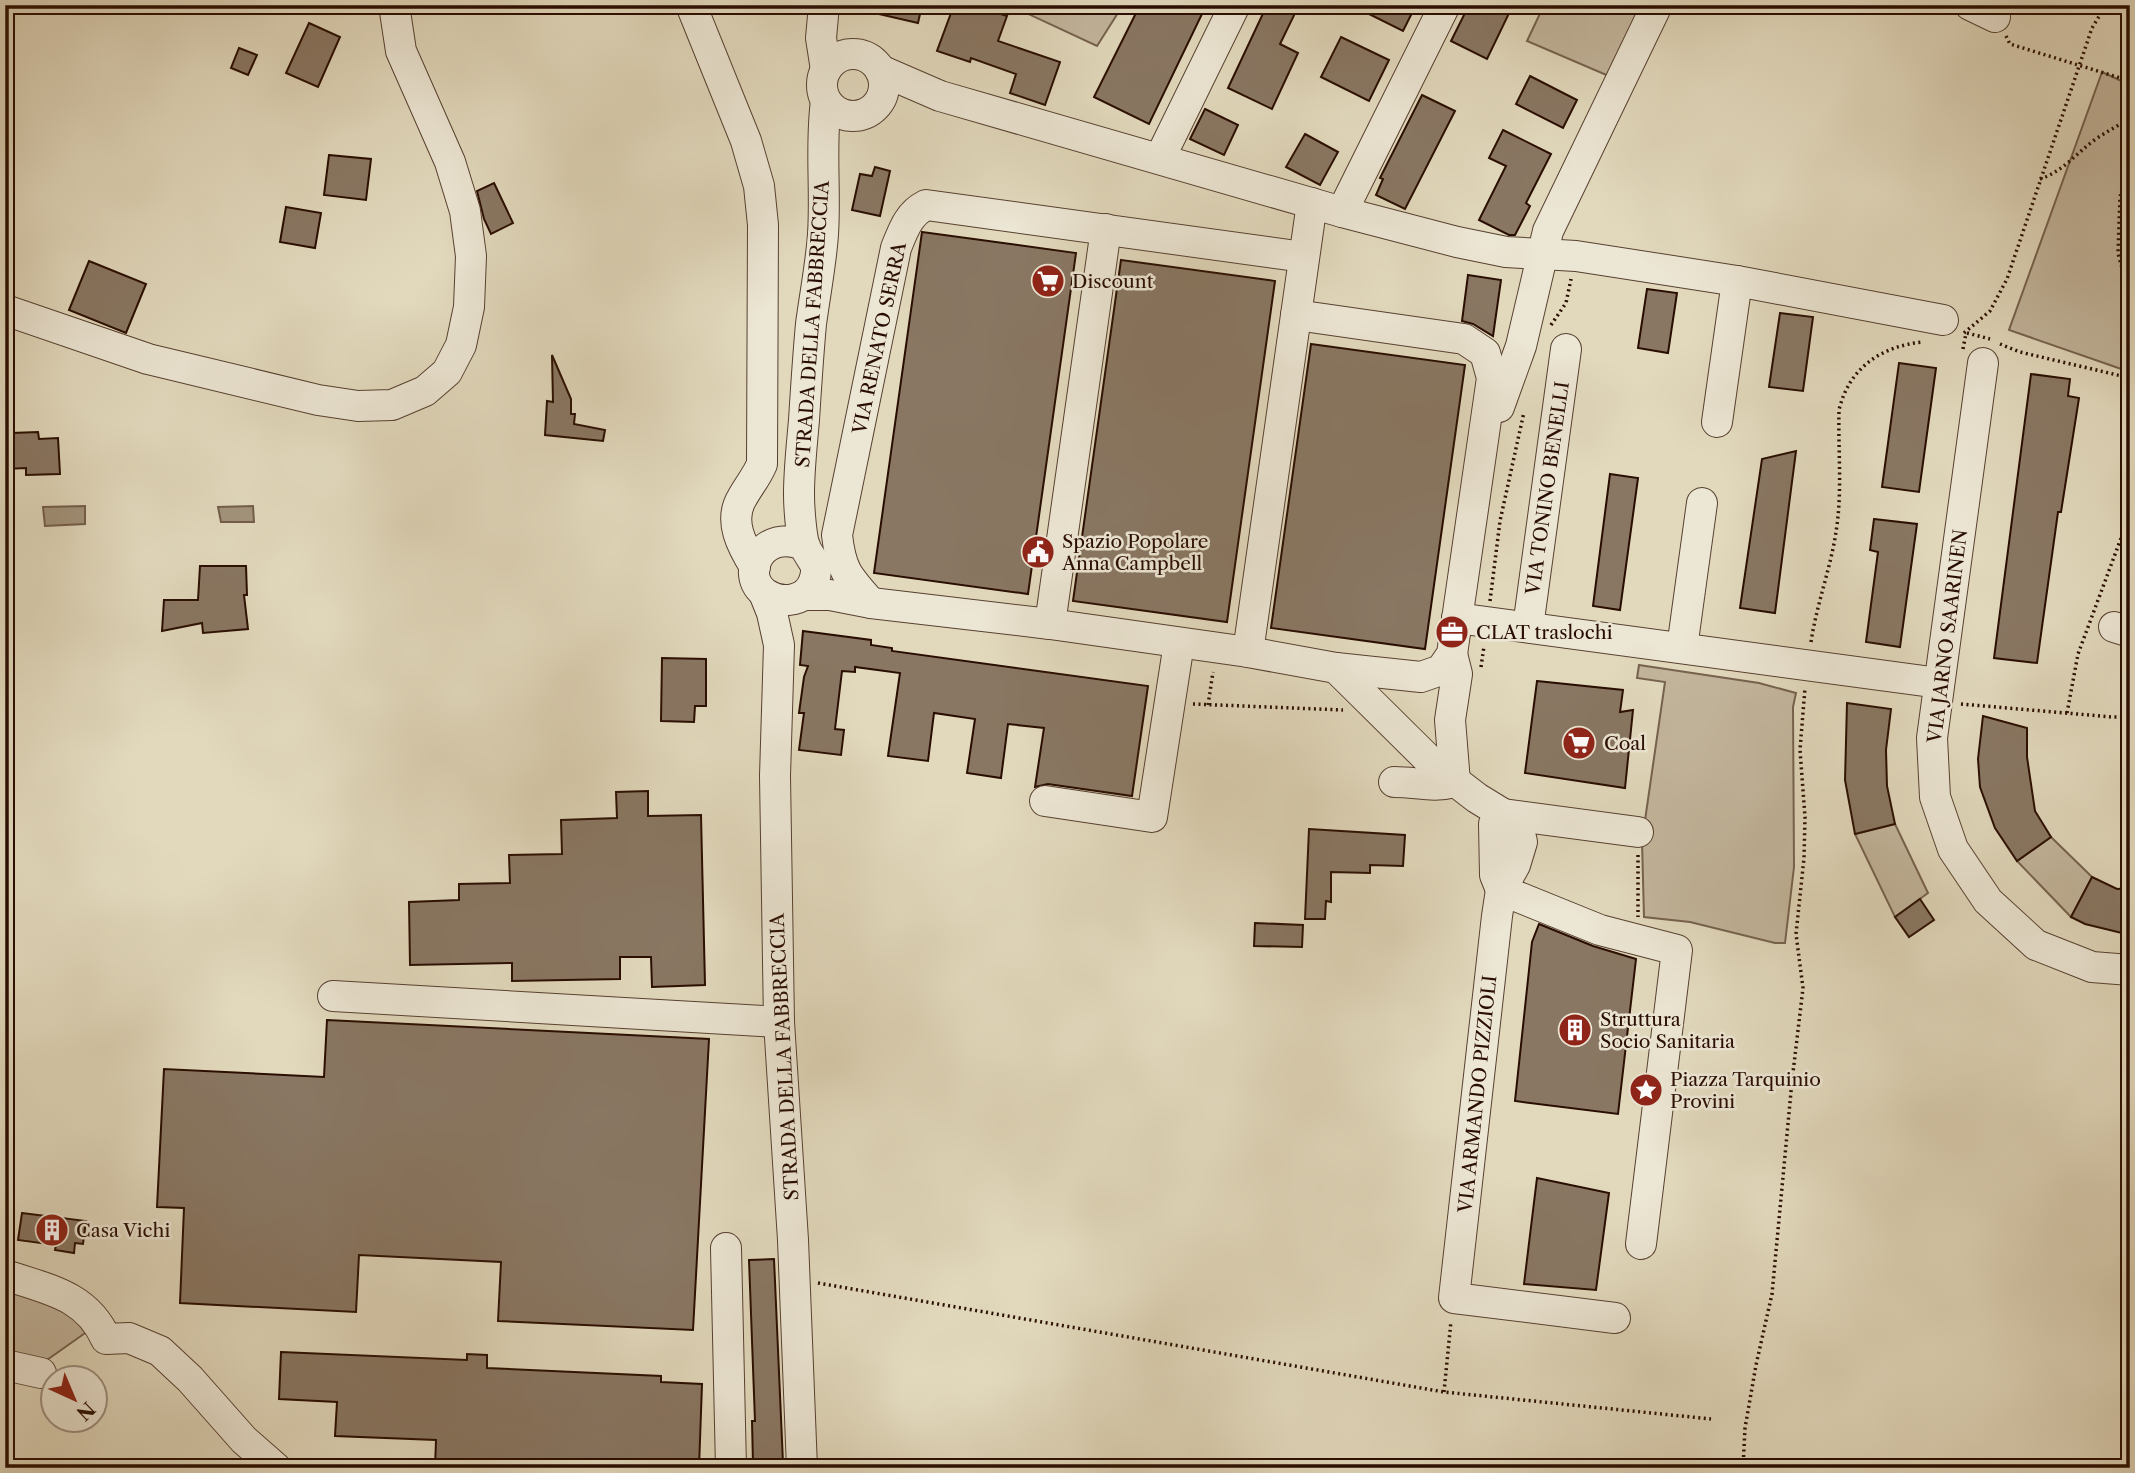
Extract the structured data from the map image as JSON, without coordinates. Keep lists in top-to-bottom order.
{
  "streets": {
    "street": [
      "STRADA DELLA FABBRECCIA",
      "VIA RENATO SERRA",
      "VIA TONINO BENELLI",
      "VIA JARNO SAARINEN",
      "VIA ARMANDO PIZZIOLI"
    ]
  },
  "places": {
    "supermarket": ["Discount", "Coal"],
    "public building": ["Spazio Popolare Anna Campbell"],
    "office": ["CLAT traslochi"],
    "building": ["Struttura Socio Sanitaria", "Casa Vichi"],
    "place": ["Piazza Tarquinio Provini"]
  },
  "north": "bottom right"
}
